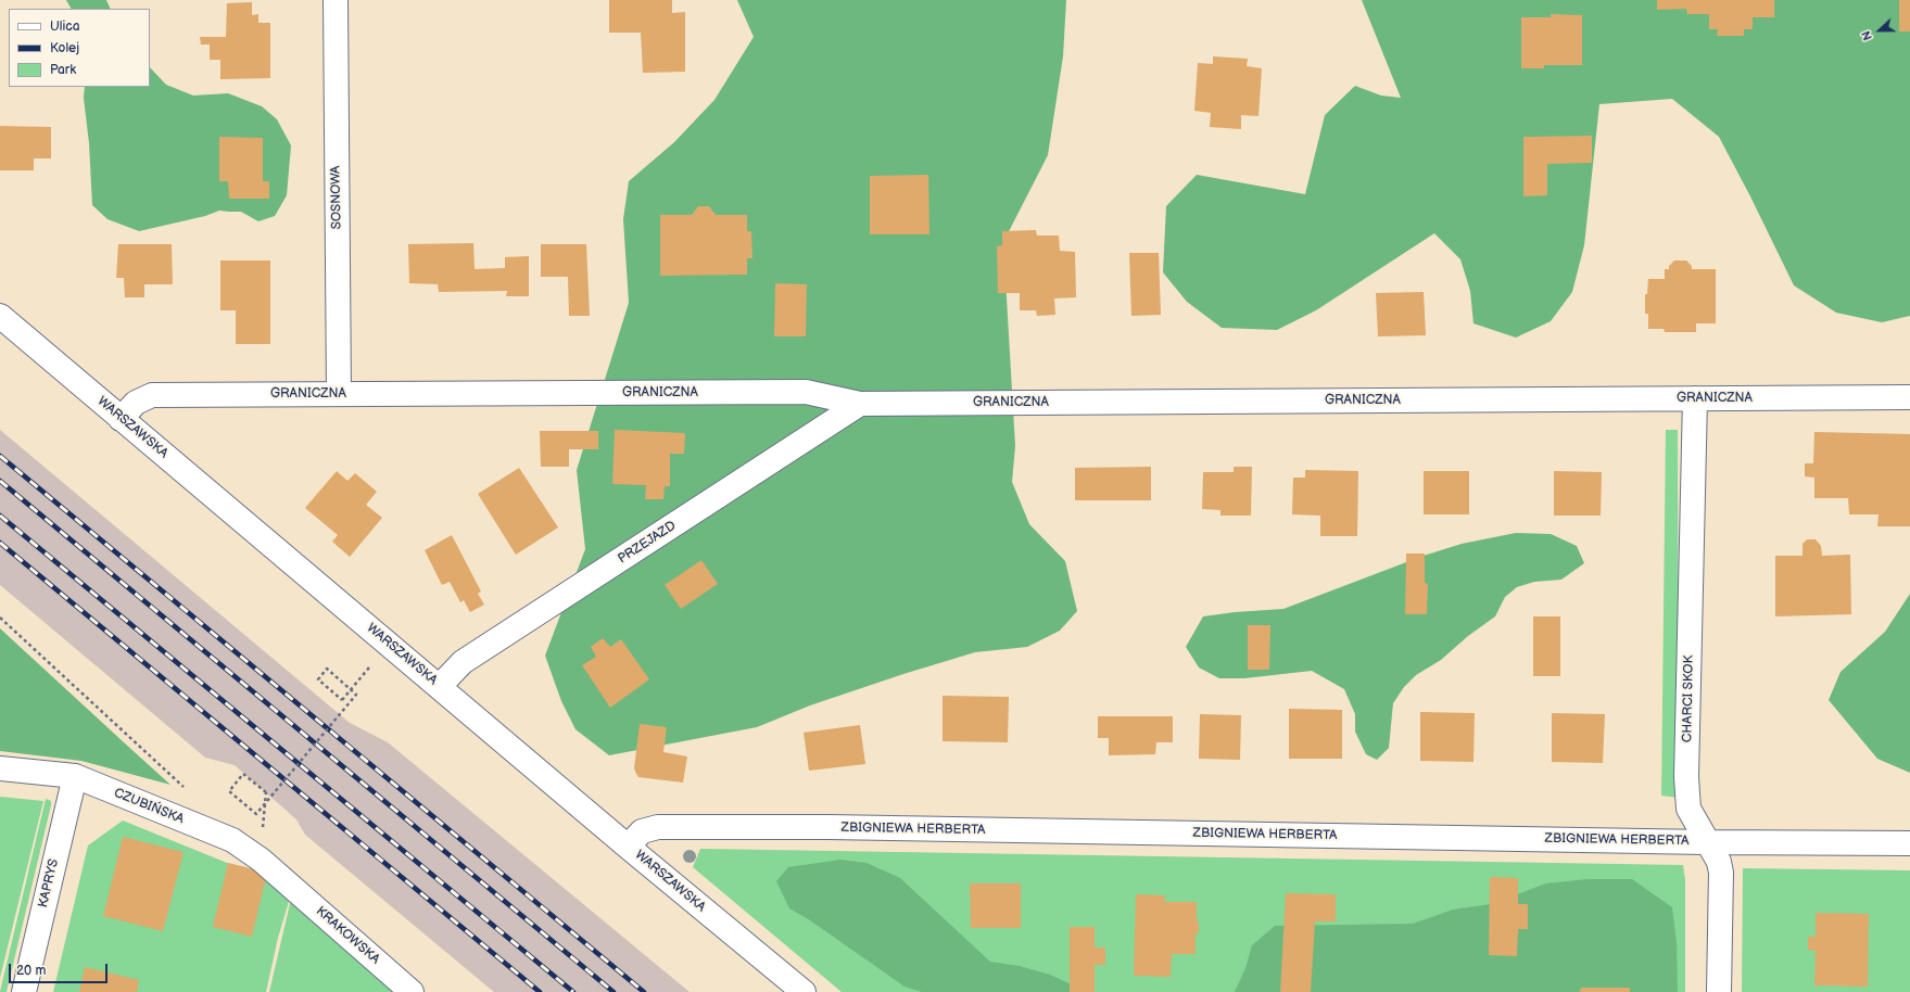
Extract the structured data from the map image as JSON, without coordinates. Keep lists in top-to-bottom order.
{
  "streets": {
    "street": [
      "SOSNOWA",
      "GRANICZNA",
      "WARSZAWSKA",
      "PRZEJAZD",
      "CHARCI SKOK",
      "CZUBIŃSKA",
      "ZBIGNIEWA HERBERTA",
      "KAPRYS",
      "KRAKOWSKA"
    ]
  },
  "crossings": [
    ["SOSNOWA", "GRANICZNA"],
    ["GRANICZNA", "WARSZAWSKA"],
    ["GRANICZNA", "PRZEJAZD"],
    ["GRANICZNA", "CHARCI SKOK"],
    ["WARSZAWSKA", "PRZEJAZD"],
    ["WARSZAWSKA", "ZBIGNIEWA HERBERTA"],
    ["CHARCI SKOK", "ZBIGNIEWA HERBERTA"],
    ["CZUBIŃSKA", "KAPRYS"],
    ["CZUBIŃSKA", "KRAKOWSKA"]
  ],
  "legend": ["Ulica", "Kolej", "Park"],
  "scale_bar": "20 m",
  "north": "left"
}
